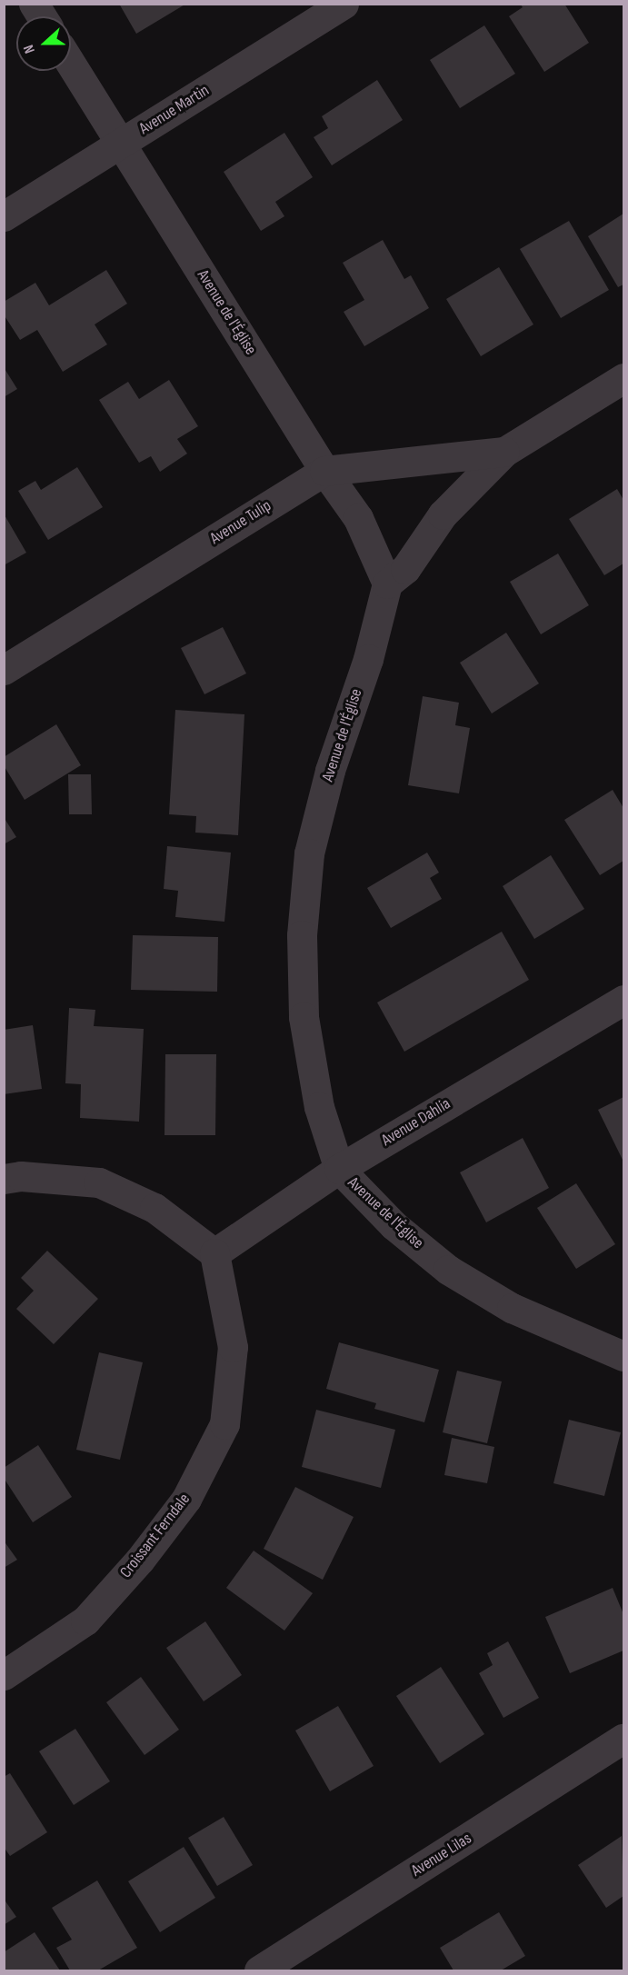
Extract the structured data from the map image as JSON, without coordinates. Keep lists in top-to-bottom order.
{
  "streets": {
    "street": [
      "Avenue Martin",
      "Avenue de l'Église",
      "Avenue Tulip",
      "Avenue Dahlia",
      "Croissant Ferndale",
      "Avenue Lilas"
    ]
  },
  "crossings": [
    ["Avenue Martin", "Avenue de l'Église"],
    ["Avenue de l'Église", "Avenue Tulip"],
    ["Avenue de l'Église", "Avenue Dahlia"],
    ["Avenue Dahlia", "Croissant Ferndale"]
  ],
  "north": "left"
}
